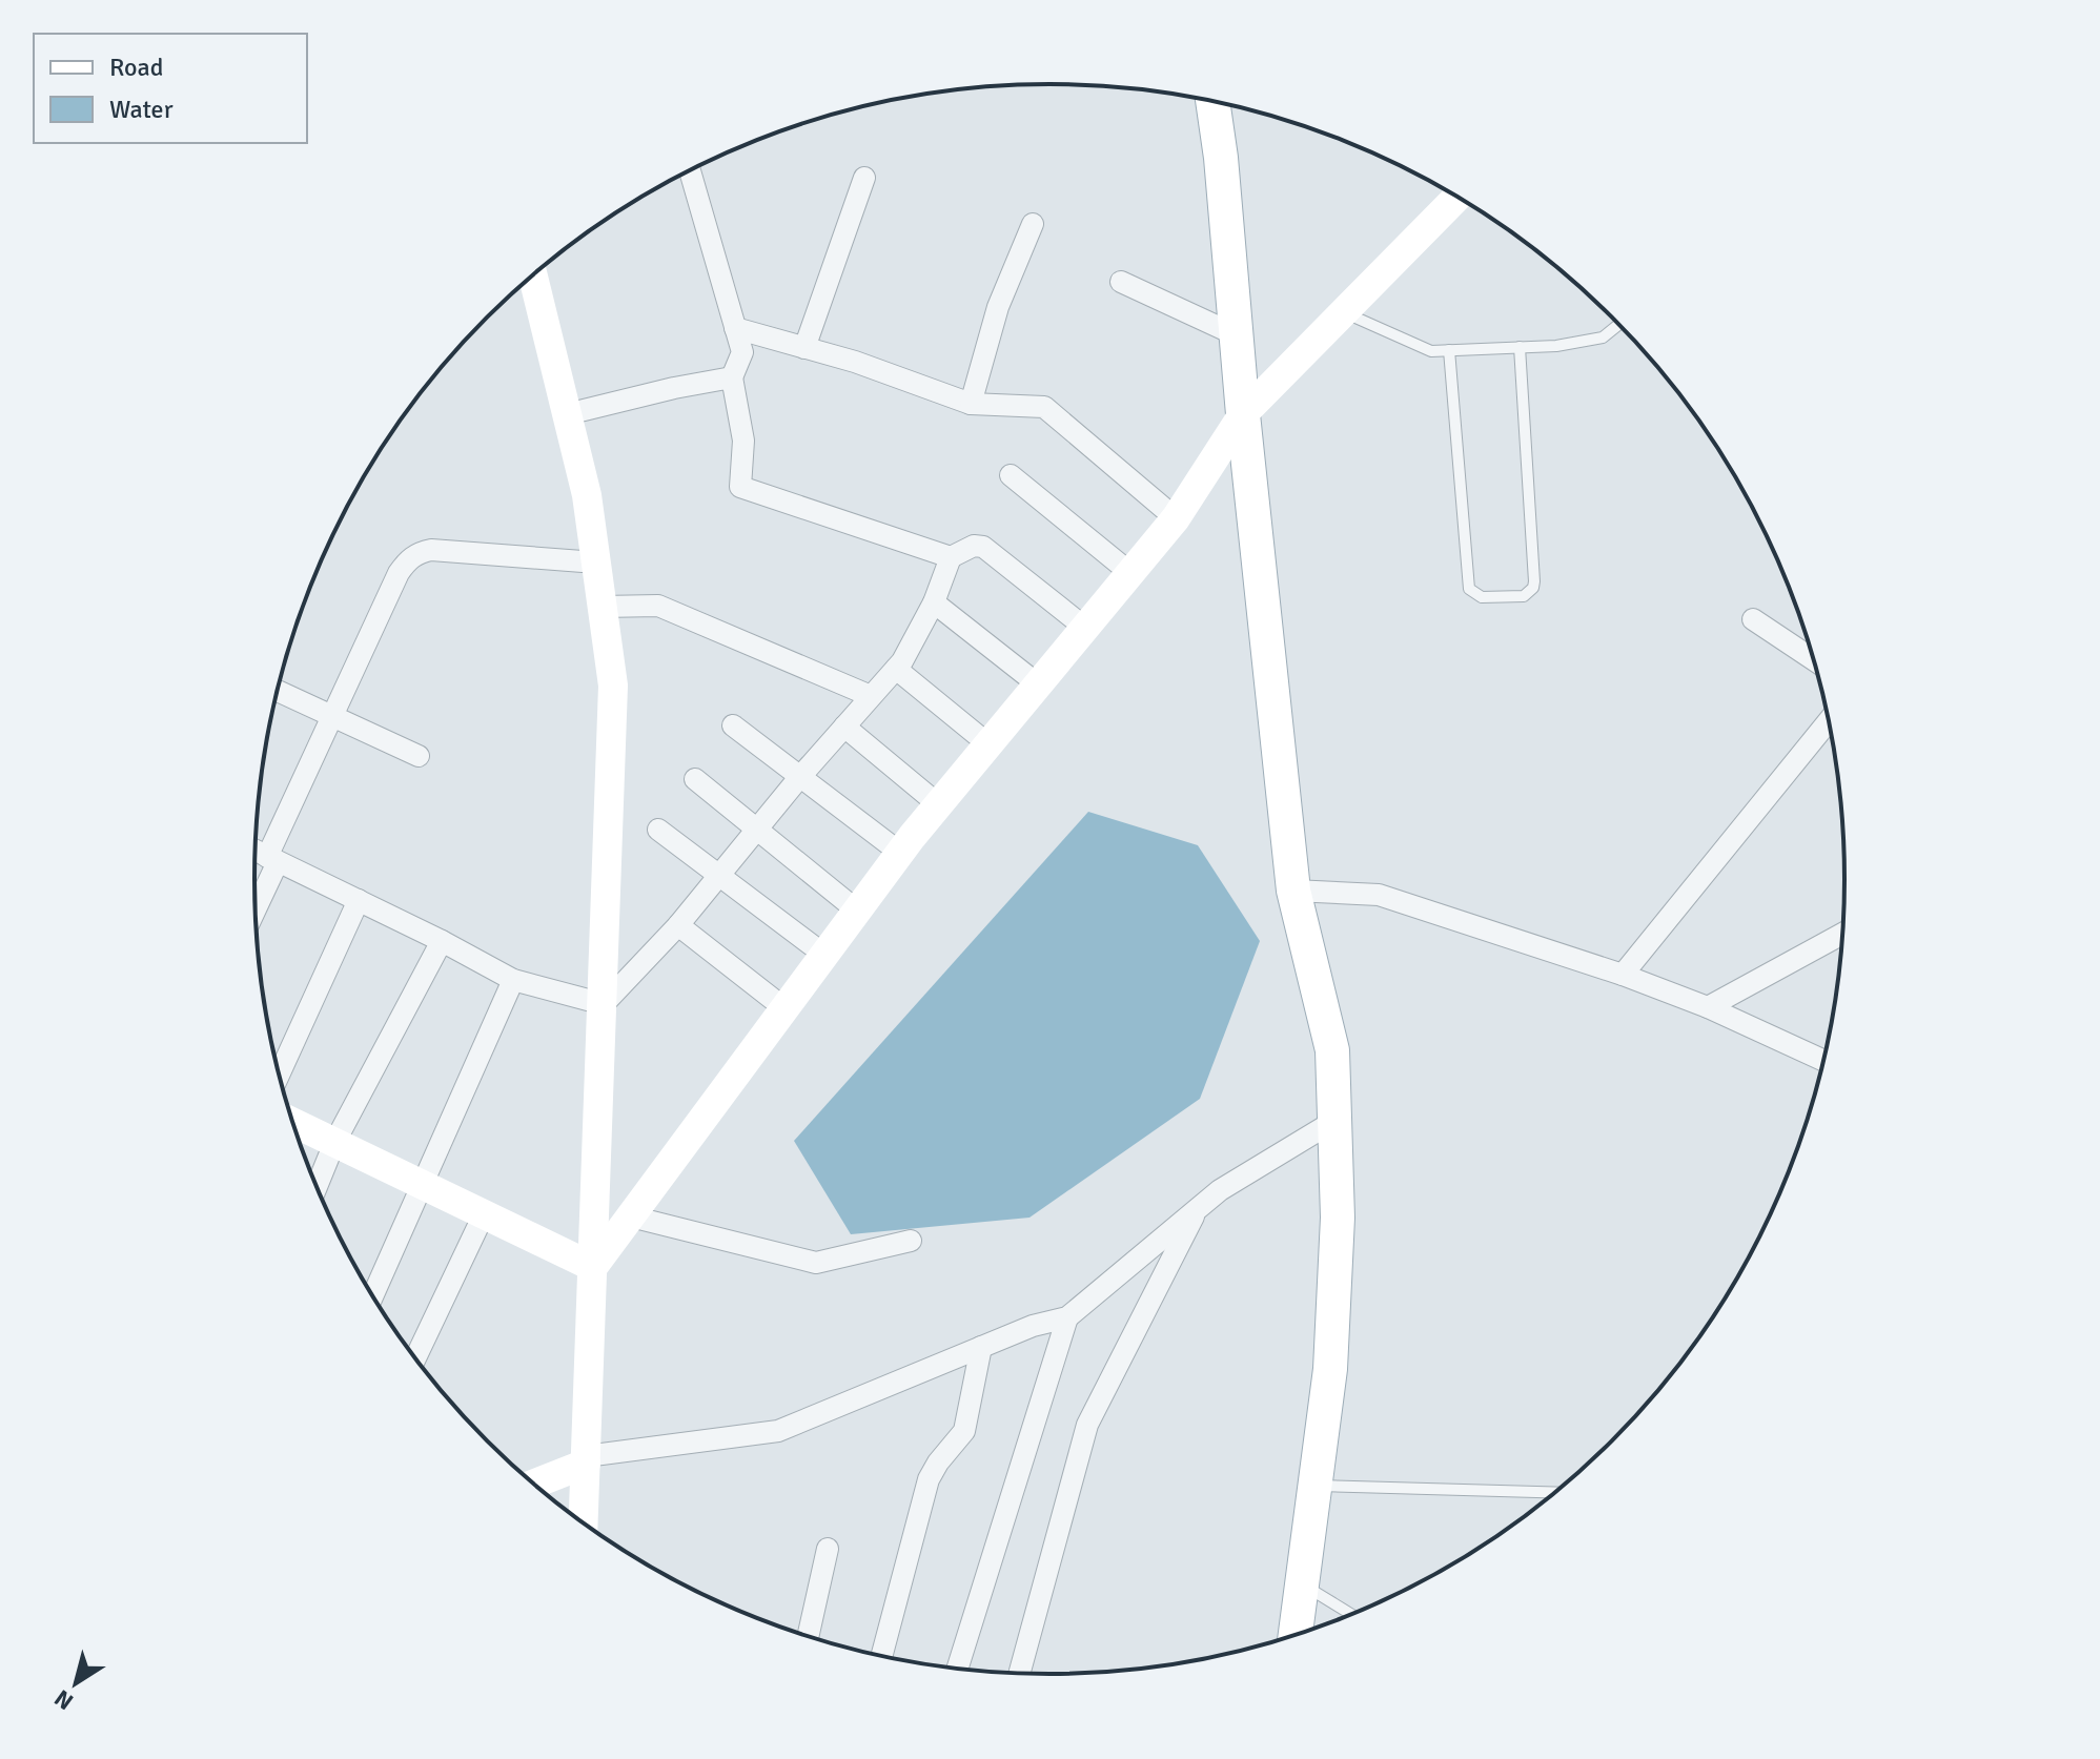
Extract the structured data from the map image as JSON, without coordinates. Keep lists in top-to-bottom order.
{
  "legend": ["Road", "Water"],
  "north": "bottom left"
}
